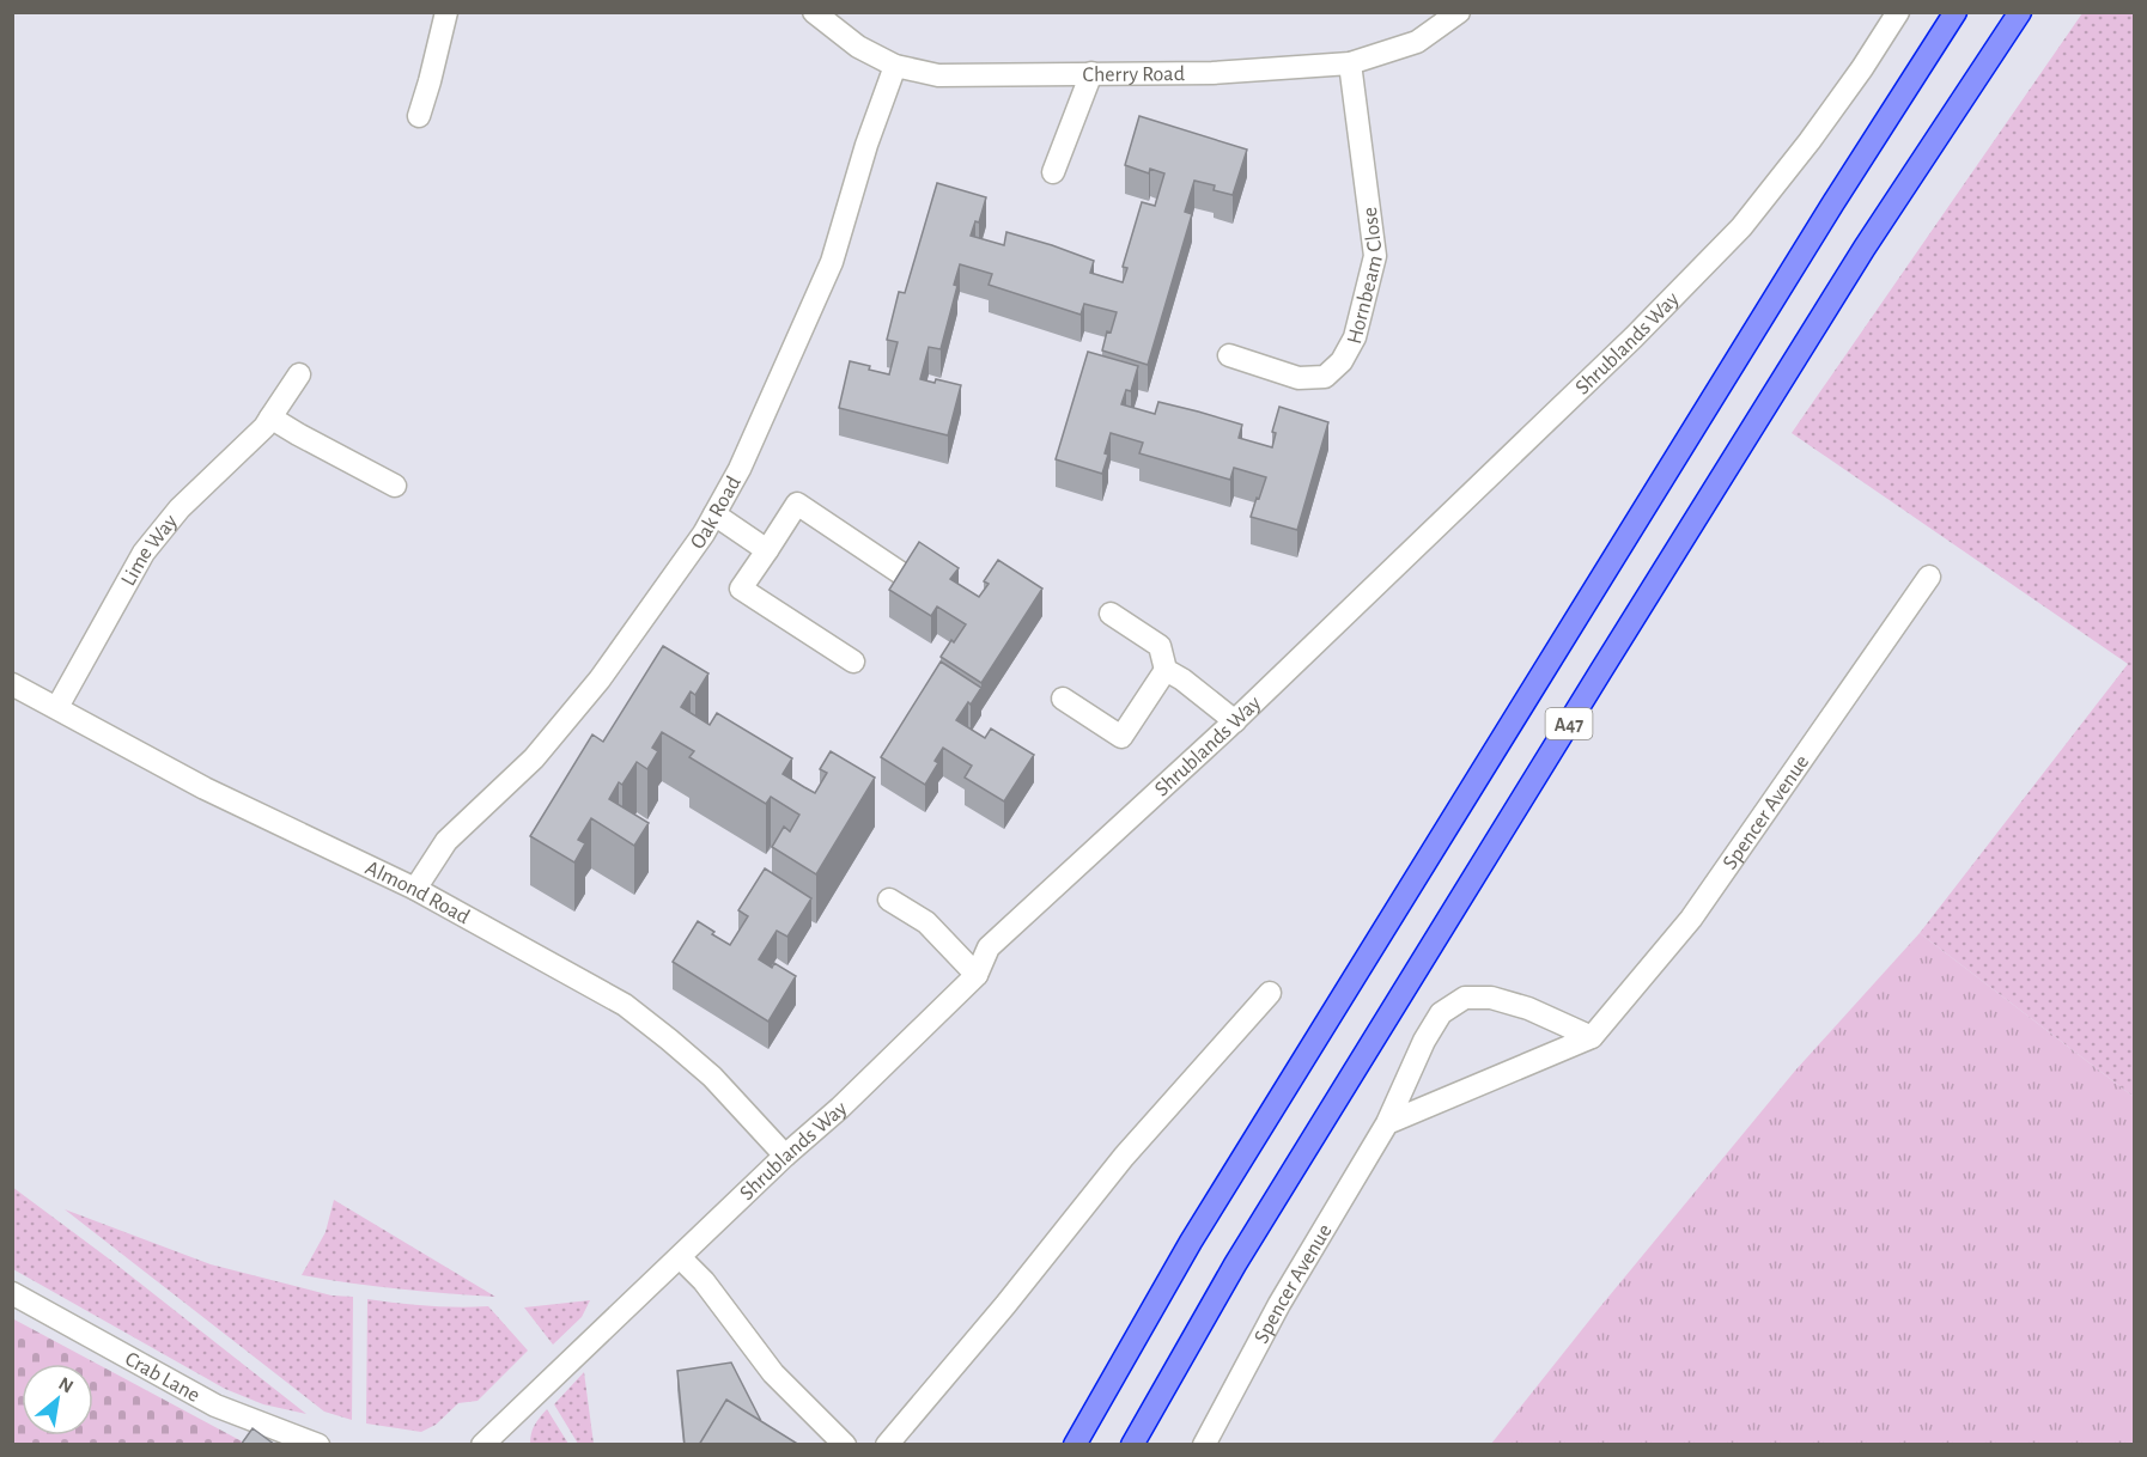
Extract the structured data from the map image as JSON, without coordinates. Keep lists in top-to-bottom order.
{
  "streets": {
    "highway": ["A47"],
    "street": [
      "Cherry Road",
      "Hornbeam Close",
      "Shrublands Way",
      "Oak Road",
      "Lime Way",
      "Spencer Avenue",
      "Almond Road",
      "Crab Lane"
    ]
  },
  "crossings": [
    ["Cherry Road", "Hornbeam Close"],
    ["Cherry Road", "Oak Road"],
    ["Shrublands Way", "Almond Road"],
    ["Oak Road", "Almond Road"],
    ["Lime Way", "Almond Road"]
  ],
  "north": "top right"
}
